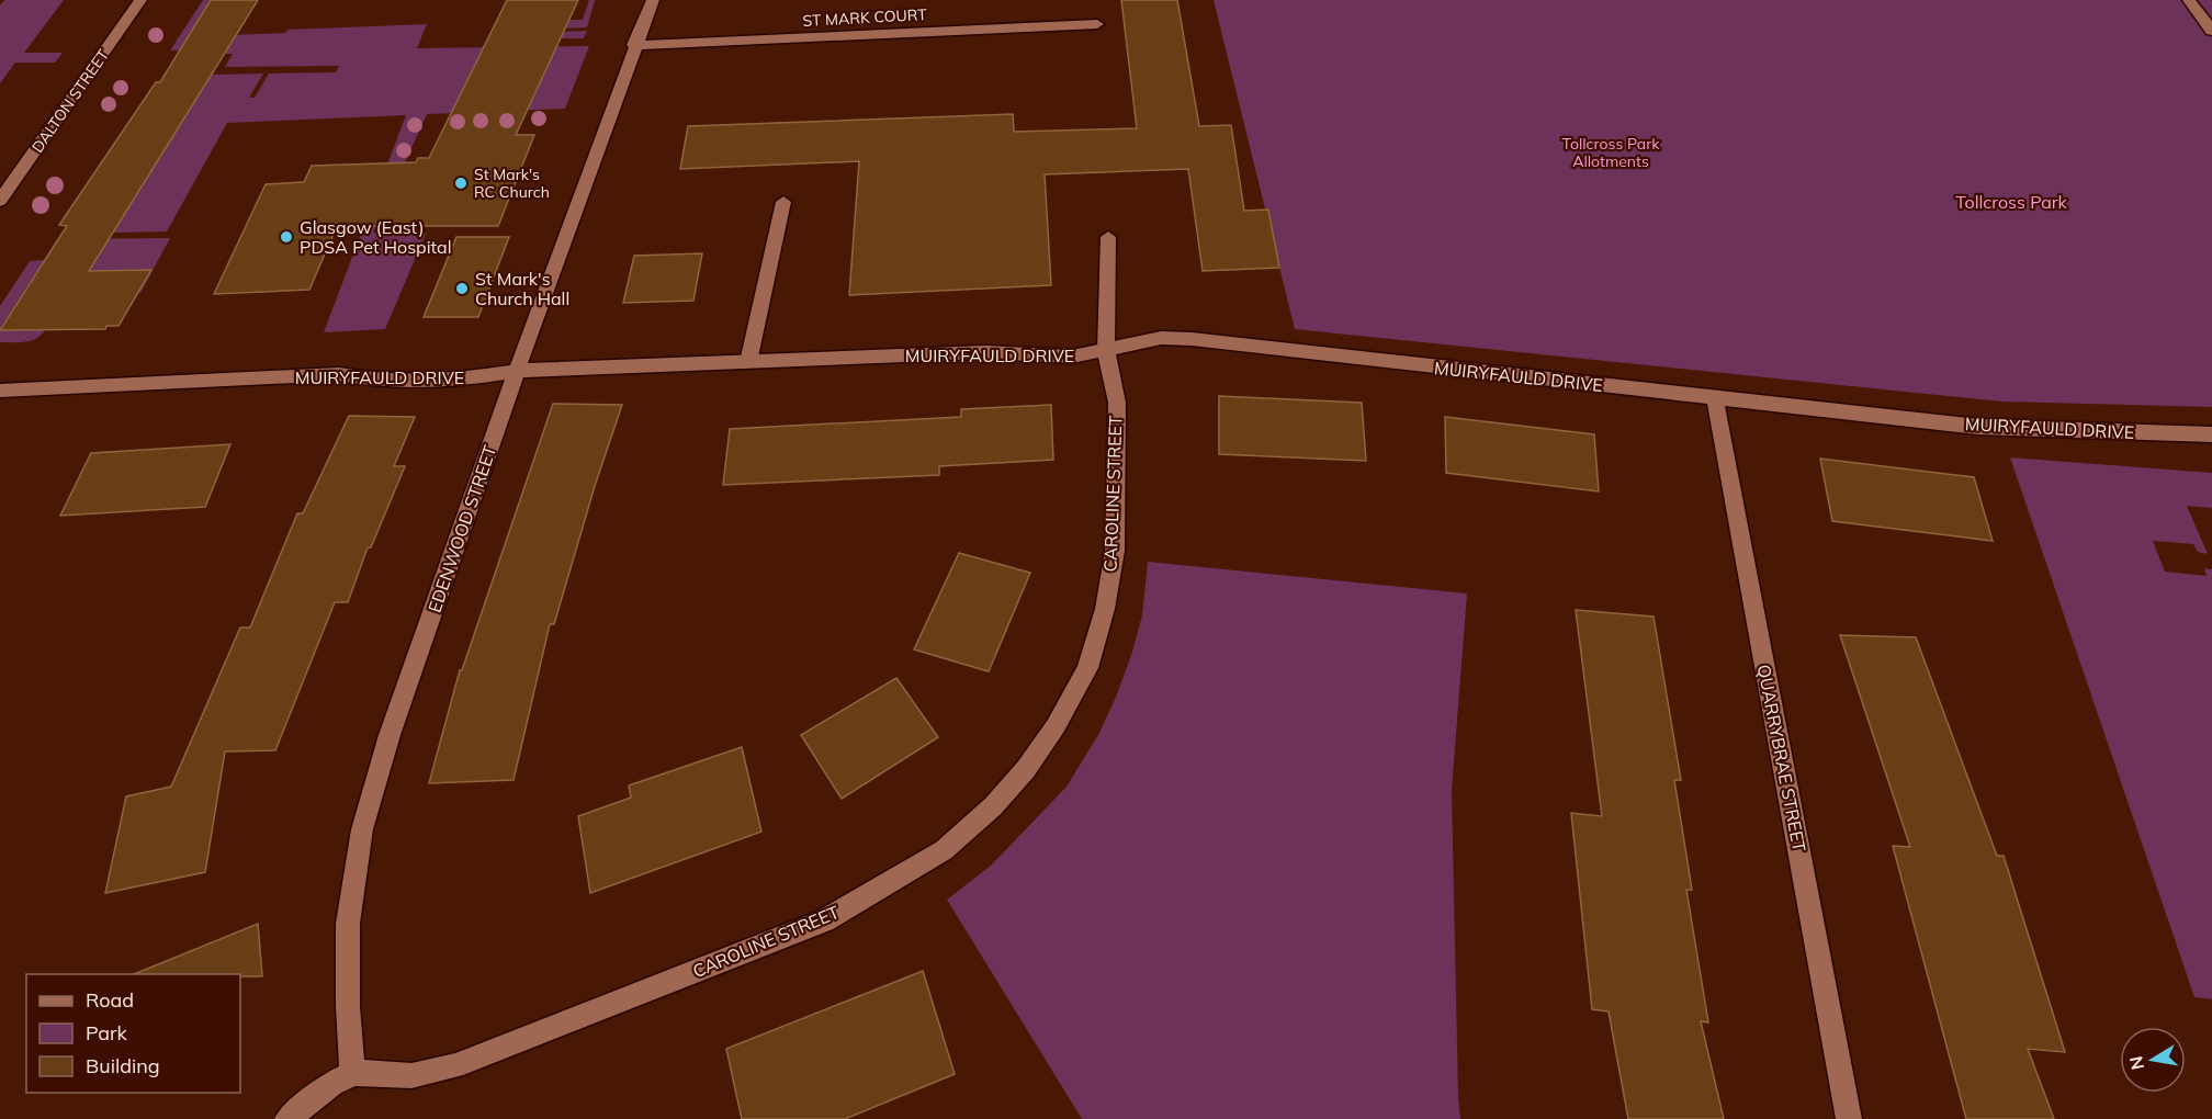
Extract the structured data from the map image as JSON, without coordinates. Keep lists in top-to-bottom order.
{
  "streets": {
    "street": [
      "ST MARK COURT",
      "DALTON STREET",
      "MUIRYFAULD DRIVE",
      "CAROLINE STREET",
      "EDENWOOD STREET",
      "QUARRYBRAE STREET"
    ]
  },
  "crossings": [
    ["ST MARK COURT", "EDENWOOD STREET"],
    ["MUIRYFAULD DRIVE", "CAROLINE STREET"],
    ["MUIRYFAULD DRIVE", "EDENWOOD STREET"],
    ["MUIRYFAULD DRIVE", "QUARRYBRAE STREET"],
    ["CAROLINE STREET", "EDENWOOD STREET"]
  ],
  "parks": ["Tollcross Park Allotments", "Tollcross Park"],
  "places": ["St Mark's RC Church", "Glasgow (East) PDSA Pet Hospital", "St Mark's Church Hall"],
  "legend": ["Road", "Park", "Building"],
  "north": "left"
}
